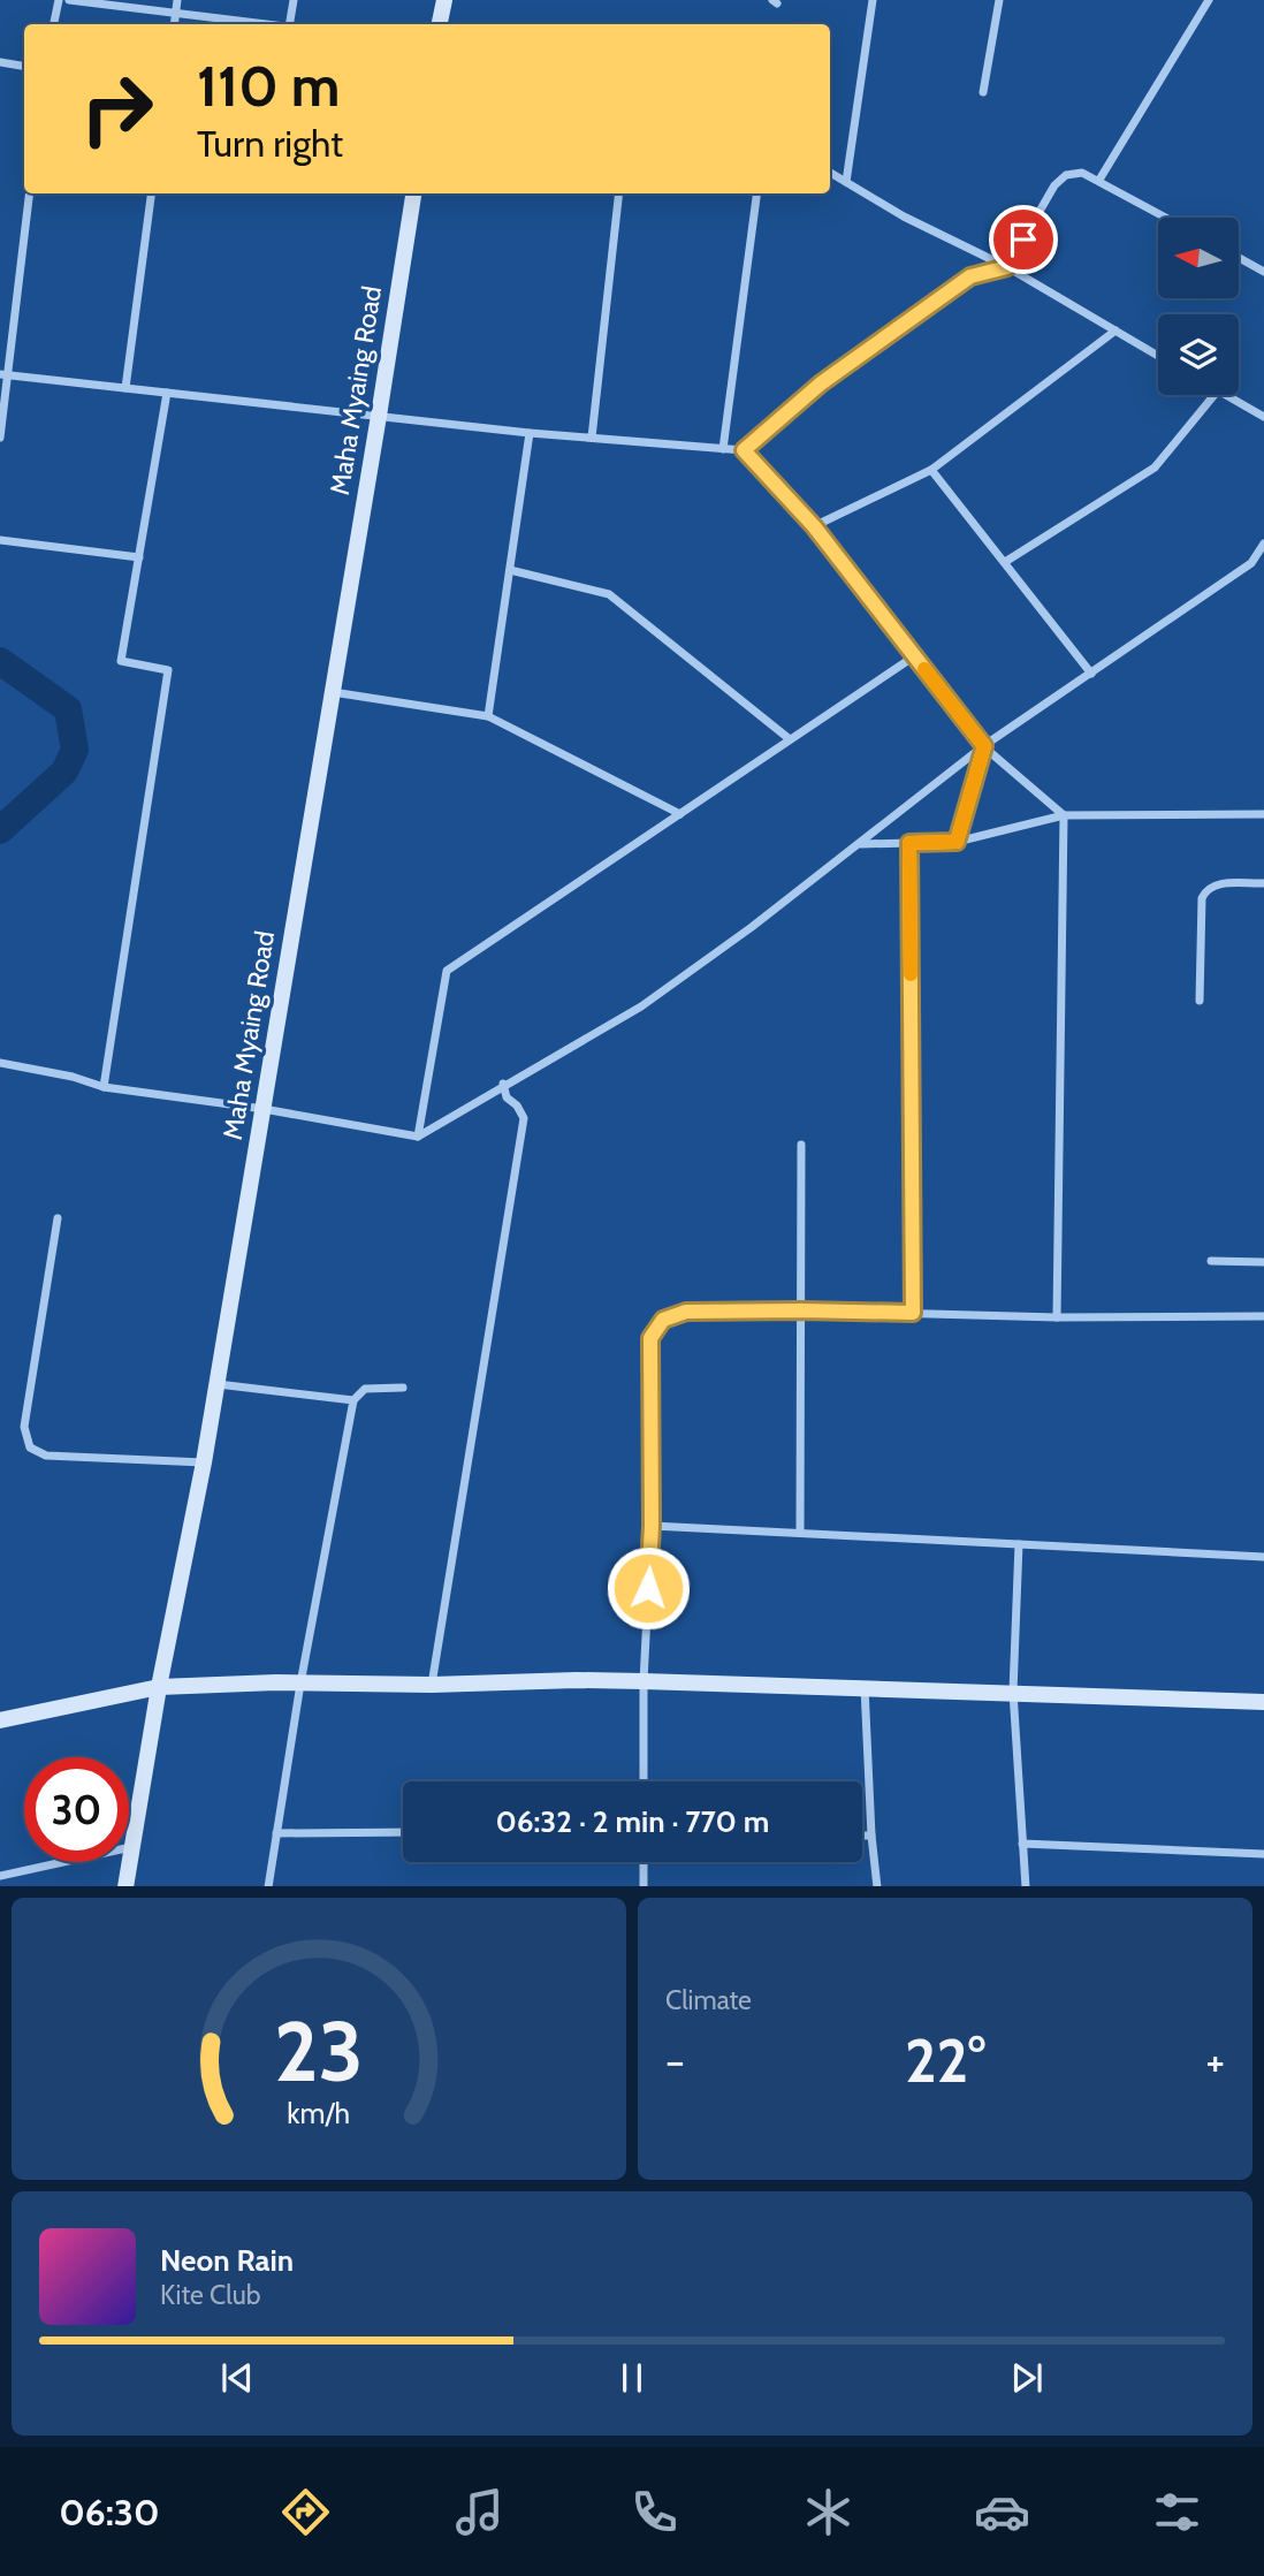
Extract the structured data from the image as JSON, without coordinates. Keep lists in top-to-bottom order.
{
  "streets": {
    "street": ["Maha Myaing Road"]
  },
  "north": "left",
  "page": {
    "turn": ["110 m", "Turn right"],
    "limit": "30",
    "trip": "06:32 · 2 min · 770 m",
    "tile": "Climate",
    "heat": ["−", "22°", "+"],
    "song": ["Neon Rain", "Kite Club"],
    "tabs": "06:30",
    "gauge": ["23", "km/h"]
  }
}
